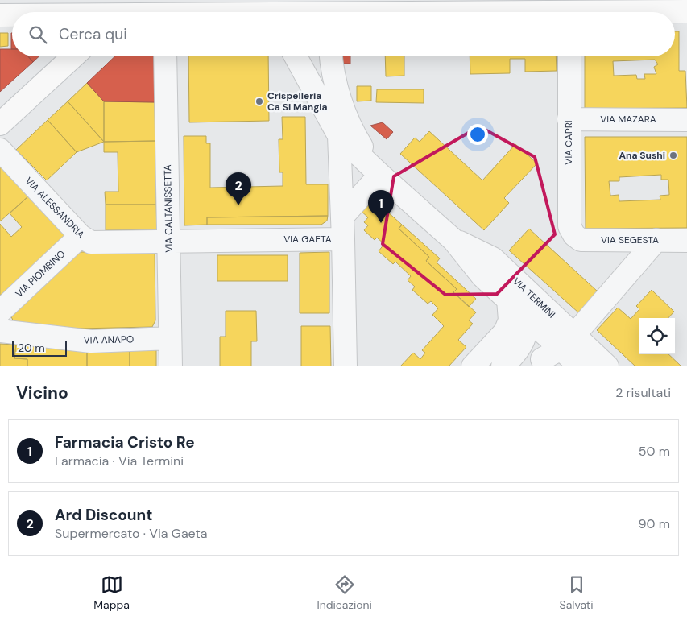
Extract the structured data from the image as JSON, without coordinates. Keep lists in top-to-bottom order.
{
  "streets": {
    "street": [
      "VIA MAZARA",
      "VIA CAPRI",
      "VIA ALESSANDRIA",
      "VIA CALTANISSETTA",
      "VIA GAETA",
      "VIA SEGESTA",
      "VIA PIOMBINO",
      "VIA TERMINI",
      "VIA ANAPO"
    ]
  },
  "crossings": [
    ["VIA MAZARA", "VIA CAPRI"],
    ["VIA CAPRI", "VIA SEGESTA"],
    ["VIA ALESSANDRIA", "VIA CALTANISSETTA"],
    ["VIA ALESSANDRIA", "VIA GAETA"],
    ["VIA ALESSANDRIA", "VIA PIOMBINO"],
    ["VIA CALTANISSETTA", "VIA GAETA"],
    ["VIA CALTANISSETTA", "VIA ANAPO"]
  ],
  "places": ["Crispelleria Ca Si Mangia", "Ana Sushi"],
  "scale_bar": "20 m",
  "page": {
    "search": "Cerca qui",
    "pins": ["2", "1"],
    "scale": "20 m",
    "heading": ["Vicino", "2 risultati"],
    "list": [
      {
        "mark": "1",
        "name": "Farmacia Cristo Re",
        "note": "Farmacia · Via Termini",
        "value": "50 m"
      },
      {
        "mark": "2",
        "name": "Ard Discount",
        "note": "Supermercato · Via Gaeta",
        "value": "90 m"
      }
    ],
    "nav": ["Mappa", "Indicazioni", "Salvati"]
  }
}
